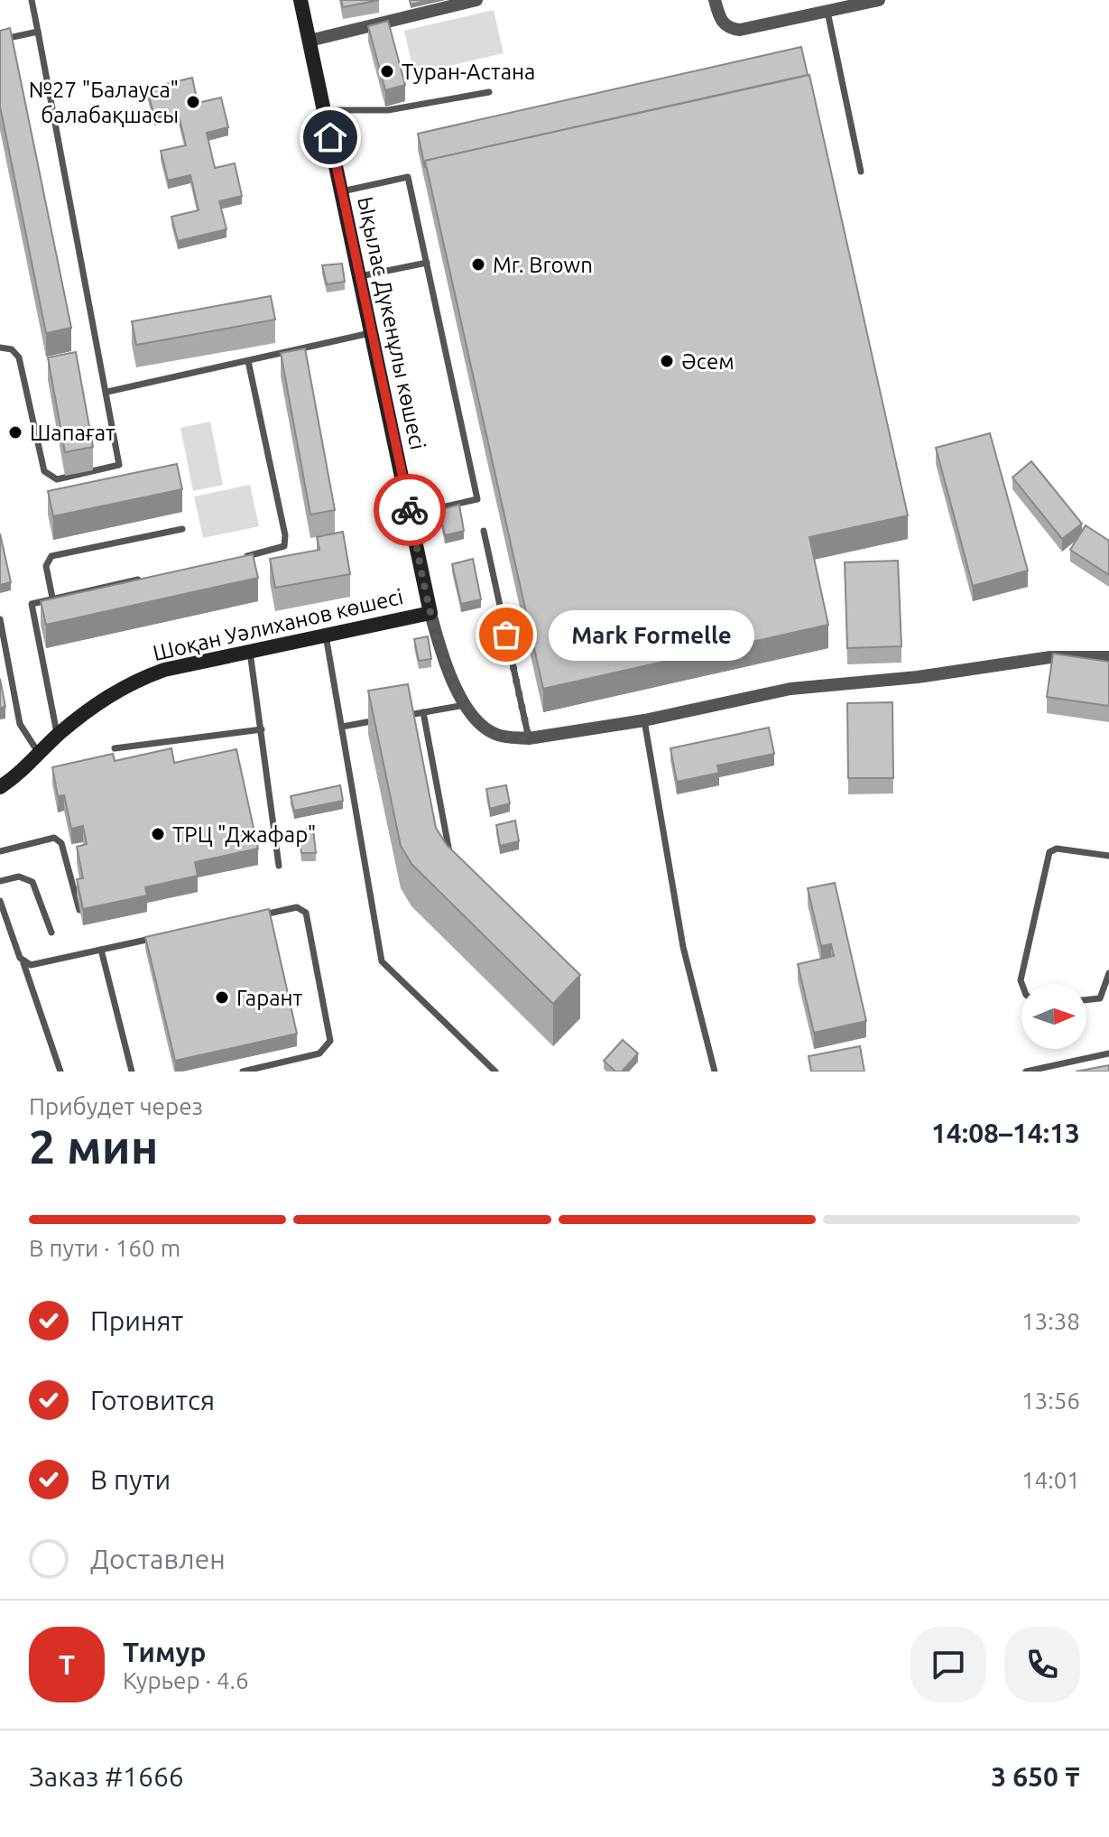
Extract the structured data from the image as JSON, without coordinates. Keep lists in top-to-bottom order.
{
  "streets": {
    "street": ["Ықылас Дүкенұлы көшесі", "Шоқан Уәлиханов көшесі"]
  },
  "crossings": [
    ["Ықылас Дүкенұлы көшесі", "Шоқан Уәлиханов көшесі"]
  ],
  "places": [
    "Туран-Астана",
    "№27 \"Балауса\" балабақшасы",
    "Mr. Brown",
    "Әсем",
    "Шапағат",
    "Mark Formelle",
    "ТРЦ \"Джафар\"",
    "Гарант"
  ],
  "north": "right",
  "page": {
    "bubble": "Mark Formelle",
    "heading": ["2 мин", "Прибудет через", "14:08–14:13"],
    "panel": [
      "Тимур",
      "Курьер · 4.6",
      "Заказ #1666",
      "3 650 ₸"
    ],
    "bar": "В пути · 160 m",
    "list": [
      ["Принят", "13:38"],
      ["Готовится", "13:56"],
      ["В пути", "14:01"],
      "Доставлен"
    ],
    "round": "Т"
  }
}
